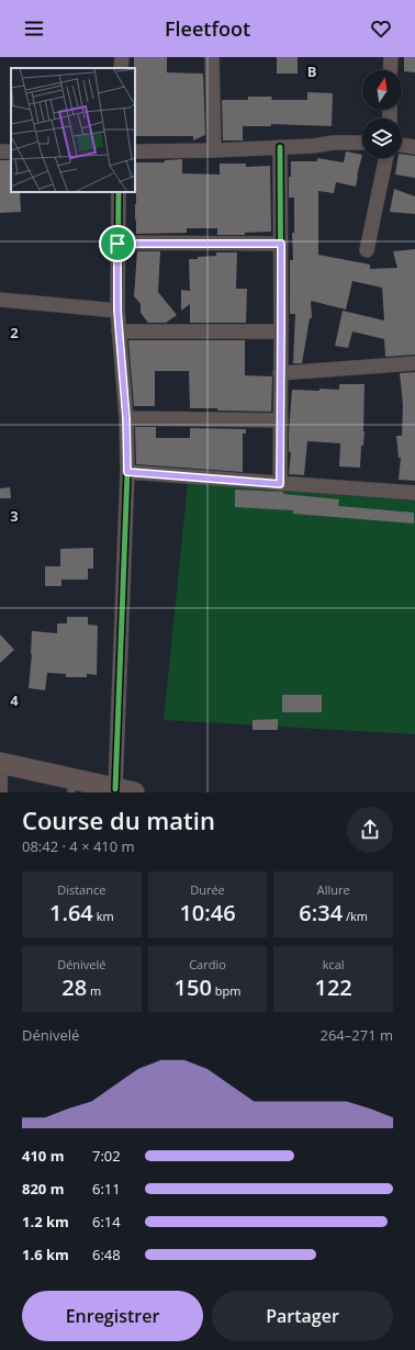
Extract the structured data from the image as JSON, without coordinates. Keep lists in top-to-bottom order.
{
  "north": "top",
  "page": {
    "header": "Fleetfoot",
    "heading": ["Course du matin", "08:42 · 4 × 410 m"],
    "stats": [
      ["Distance", "1.64 km"],
      ["Durée", "10:46"],
      ["Allure", "6:34 /km"],
      ["Dénivelé", "28 m"],
      ["Cardio", "150 bpm"],
      ["kcal", "122"]
    ],
    "chart": ["Dénivelé", "264–271 m"],
    "list": [
      {
        "name": "410 m",
        "note": "7:02"
      },
      {
        "name": "820 m",
        "note": "6:11"
      },
      {
        "name": "1.2 km",
        "note": "6:14"
      },
      {
        "name": "1.6 km",
        "note": "6:48"
      }
    ],
    "buttons": ["Enregistrer", "Partager"]
  },
  "grid": {
    "columns": ["B"],
    "rows": ["2", "3", "4"]
  }
}
